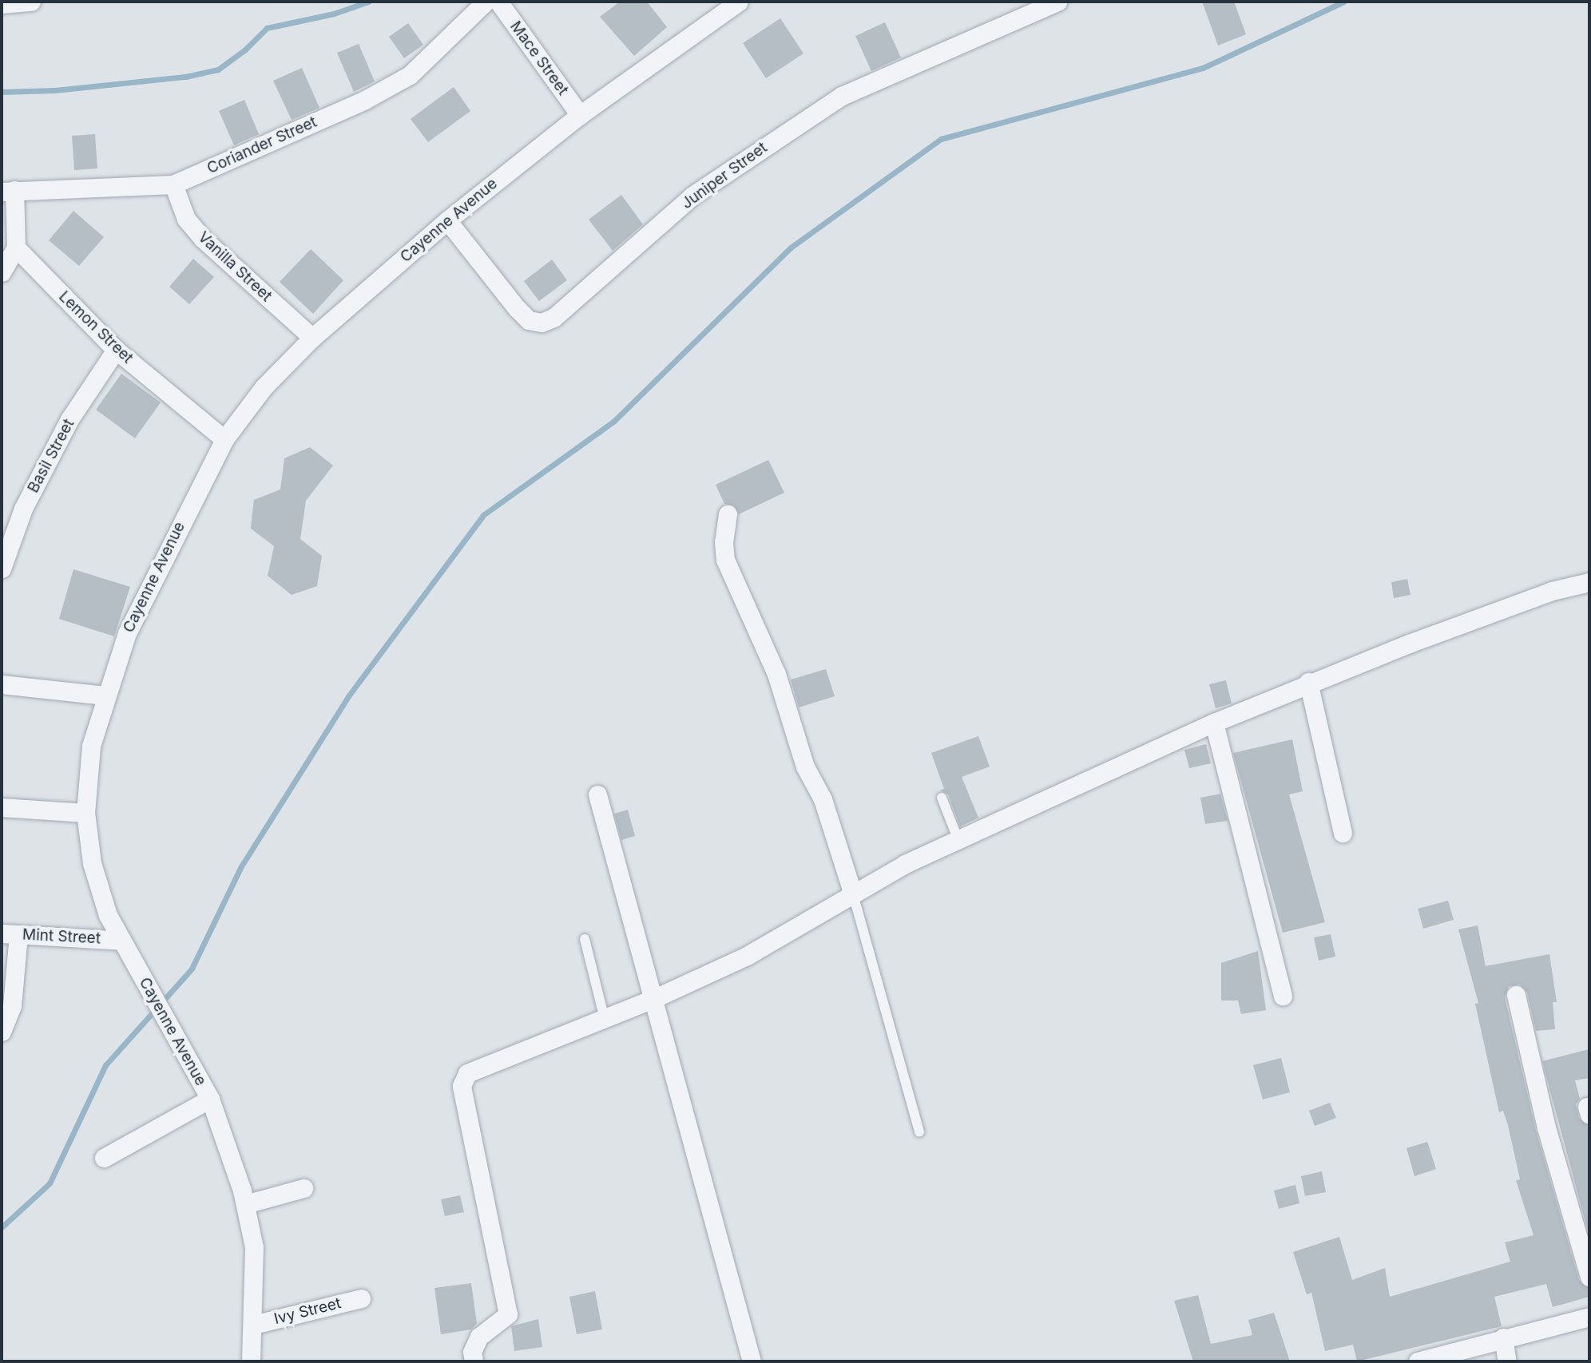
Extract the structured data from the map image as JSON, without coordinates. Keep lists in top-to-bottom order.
{
  "streets": {
    "street": [
      "Mace Street",
      "Coriander Street",
      "Juniper Street",
      "Cayenne Avenue",
      "Vanilla Street",
      "Lemon Street",
      "Basil Street",
      "Mint Street",
      "Ivy Street"
    ]
  },
  "crossings": [
    ["Mace Street", "Cayenne Avenue"],
    ["Coriander Street", "Vanilla Street"],
    ["Juniper Street", "Cayenne Avenue"],
    ["Cayenne Avenue", "Vanilla Street"],
    ["Cayenne Avenue", "Lemon Street"],
    ["Cayenne Avenue", "Mint Street"],
    ["Cayenne Avenue", "Ivy Street"],
    ["Lemon Street", "Basil Street"]
  ]
}
